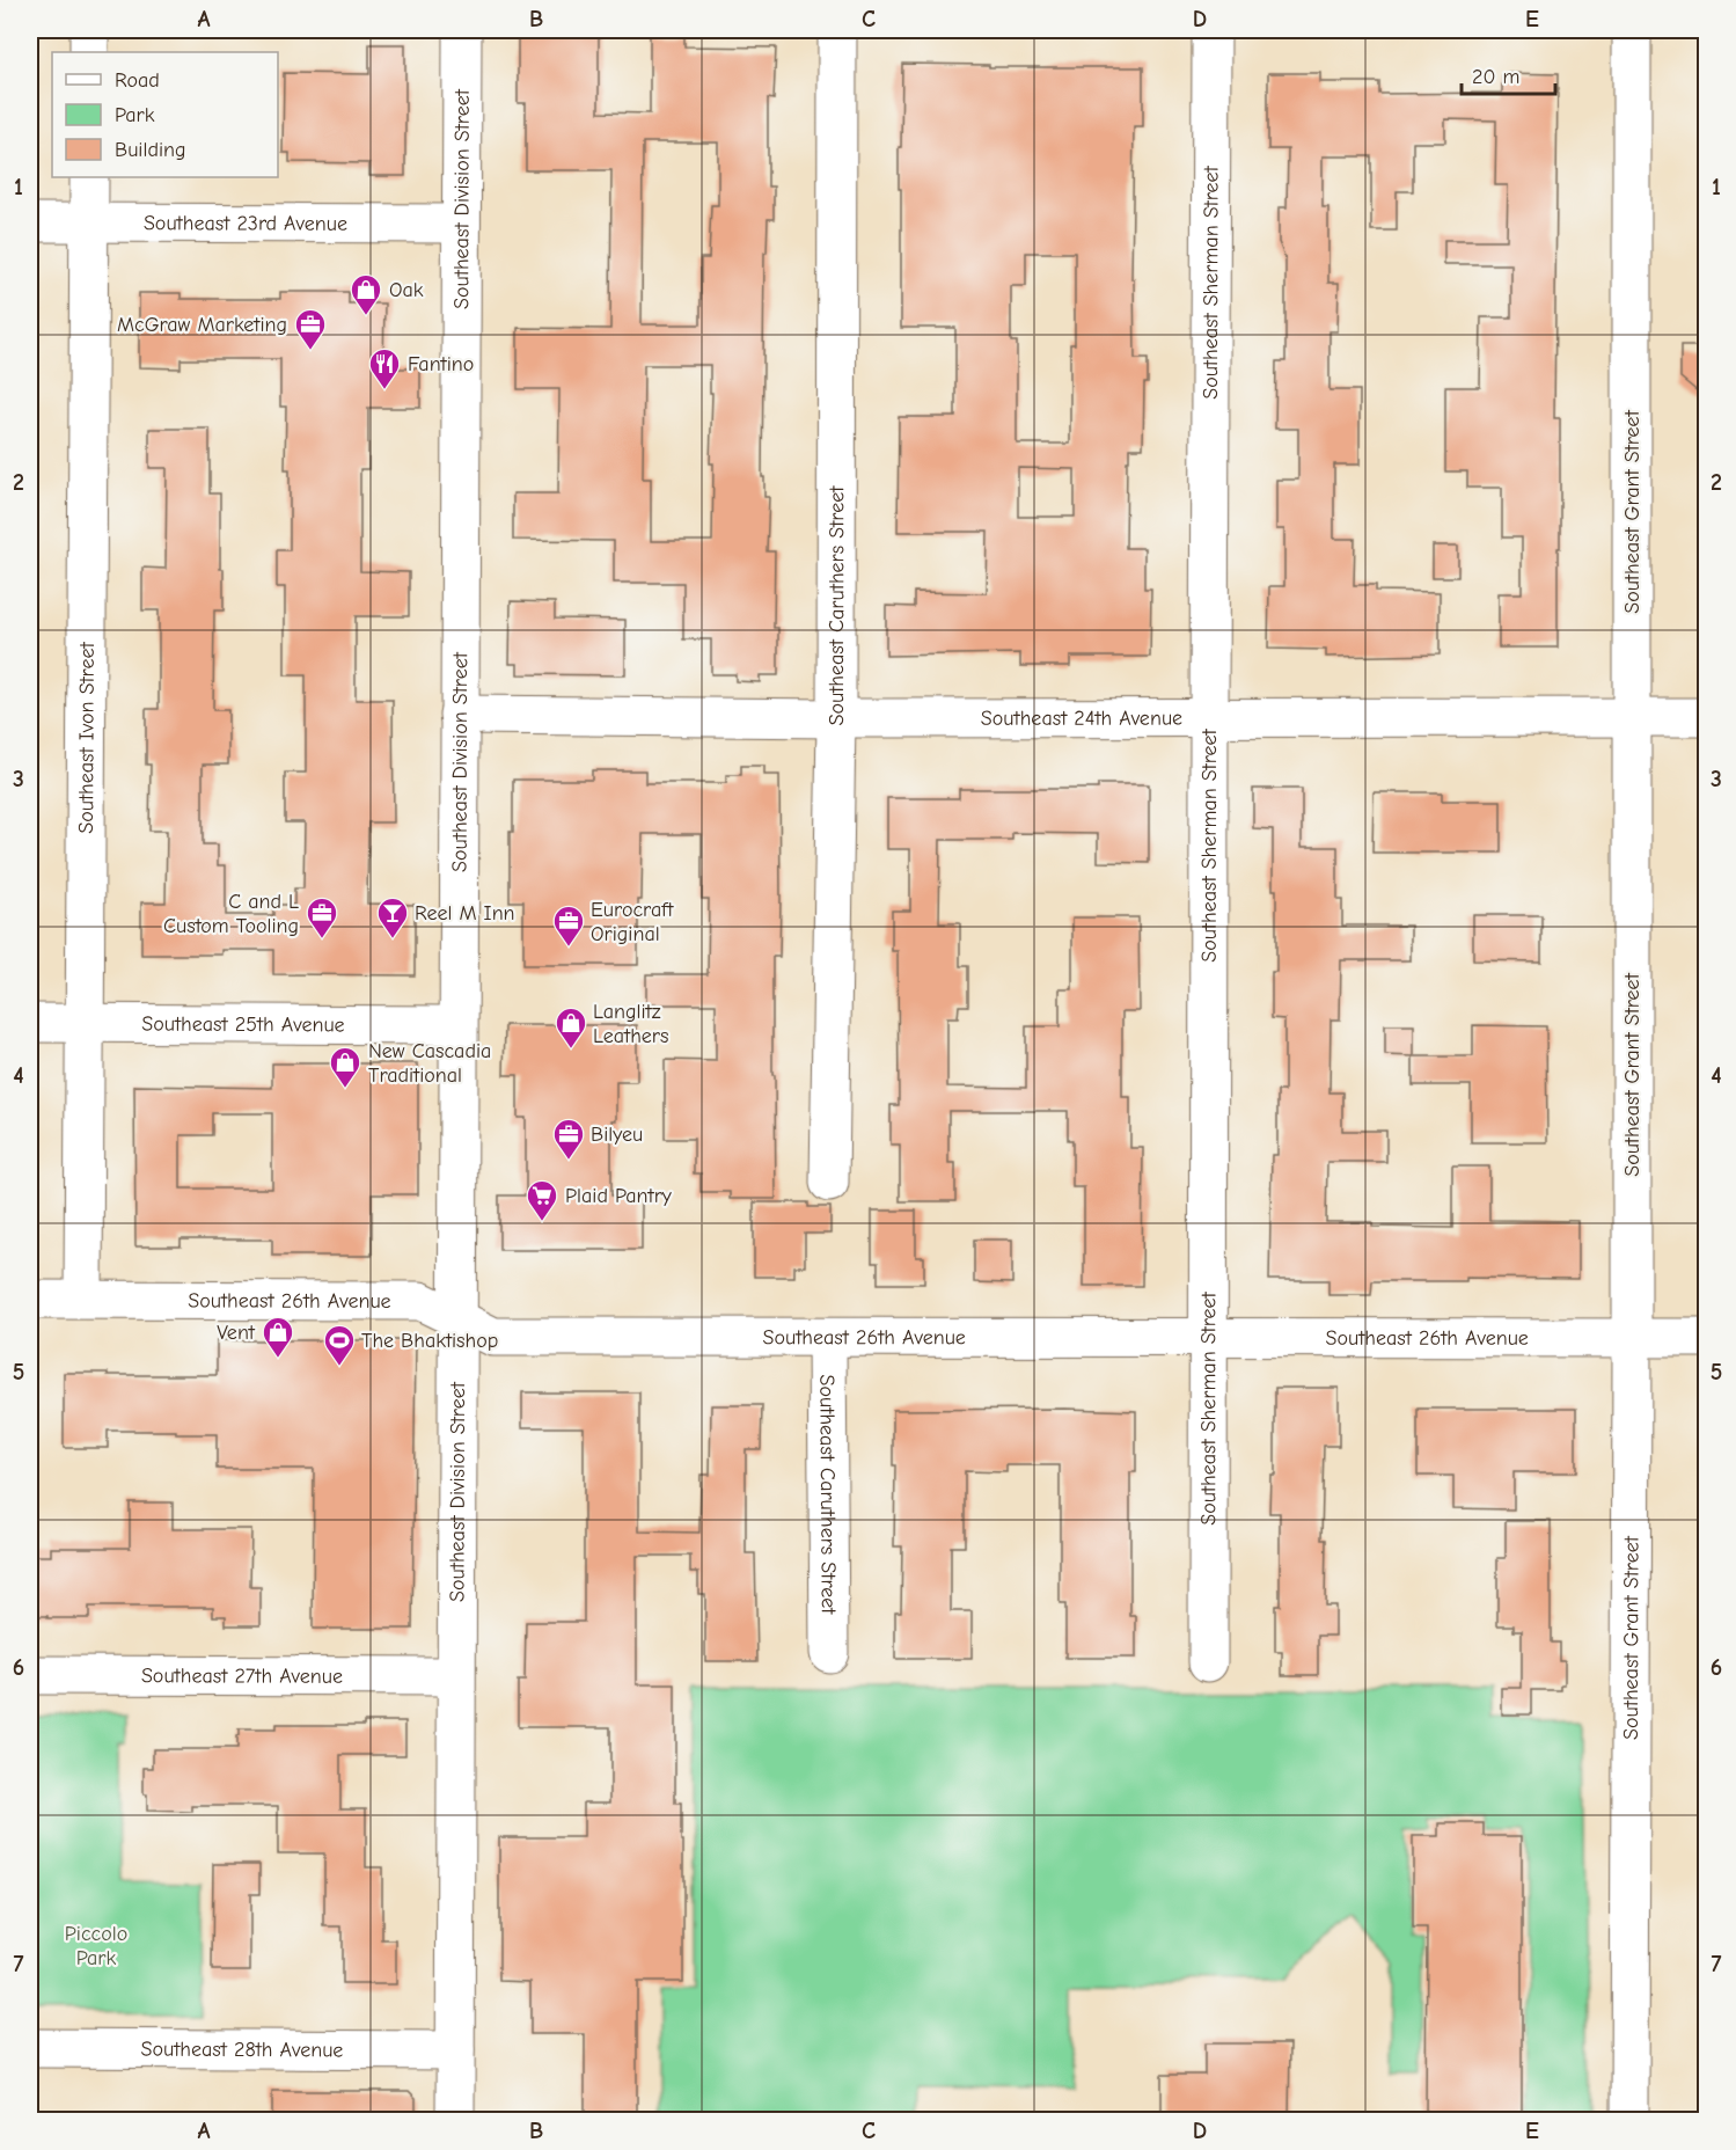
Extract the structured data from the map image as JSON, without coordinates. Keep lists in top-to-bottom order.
{
  "streets": {
    "street": [
      "Southeast Division Street",
      "Southeast 23rd Avenue",
      "Southeast Sherman Street",
      "Southeast Grant Street",
      "Southeast Caruthers Street",
      "Southeast 24th Avenue",
      "Southeast Ivon Street",
      "Southeast 25th Avenue",
      "Southeast 26th Avenue",
      "Southeast 27th Avenue",
      "Southeast 28th Avenue"
    ]
  },
  "crossings": [
    ["Southeast Division Street", "Southeast 23rd Avenue"],
    ["Southeast Division Street", "Southeast 24th Avenue"],
    ["Southeast Division Street", "Southeast 25th Avenue"],
    ["Southeast Division Street", "Southeast 26th Avenue"],
    ["Southeast Division Street", "Southeast 27th Avenue"],
    ["Southeast Division Street", "Southeast 28th Avenue"],
    ["Southeast 23rd Avenue", "Southeast Ivon Street"],
    ["Southeast Sherman Street", "Southeast 24th Avenue"],
    ["Southeast Sherman Street", "Southeast 26th Avenue"],
    ["Southeast Grant Street", "Southeast 24th Avenue"],
    ["Southeast Grant Street", "Southeast 26th Avenue"],
    ["Southeast Caruthers Street", "Southeast 24th Avenue"],
    ["Southeast Caruthers Street", "Southeast 26th Avenue"],
    ["Southeast Ivon Street", "Southeast 25th Avenue"],
    ["Southeast Ivon Street", "Southeast 26th Avenue"]
  ],
  "parks": ["Piccolo Park"],
  "places": {
    "shop": [
      "Oak",
      "Langlitz Leathers",
      "New Cascadia Traditional",
      "Vent"
    ],
    "office": [
      "McGraw Marketing",
      "C and L Custom Tooling",
      "Eurocraft Original",
      "Bilyeu"
    ],
    "restaurant": ["Fantino"],
    "bar": ["Reel M Inn"],
    "supermarket": ["Plaid Pantry"],
    "sports": ["The Bhaktishop"]
  },
  "legend": ["Road", "Park", "Building"],
  "scale_bar": "20 m",
  "grid": {
    "columns": [
      "A",
      "B",
      "C",
      "D",
      "E"
    ],
    "rows": [
      "1",
      "2",
      "3",
      "4",
      "5",
      "6",
      "7"
    ]
  }
}
